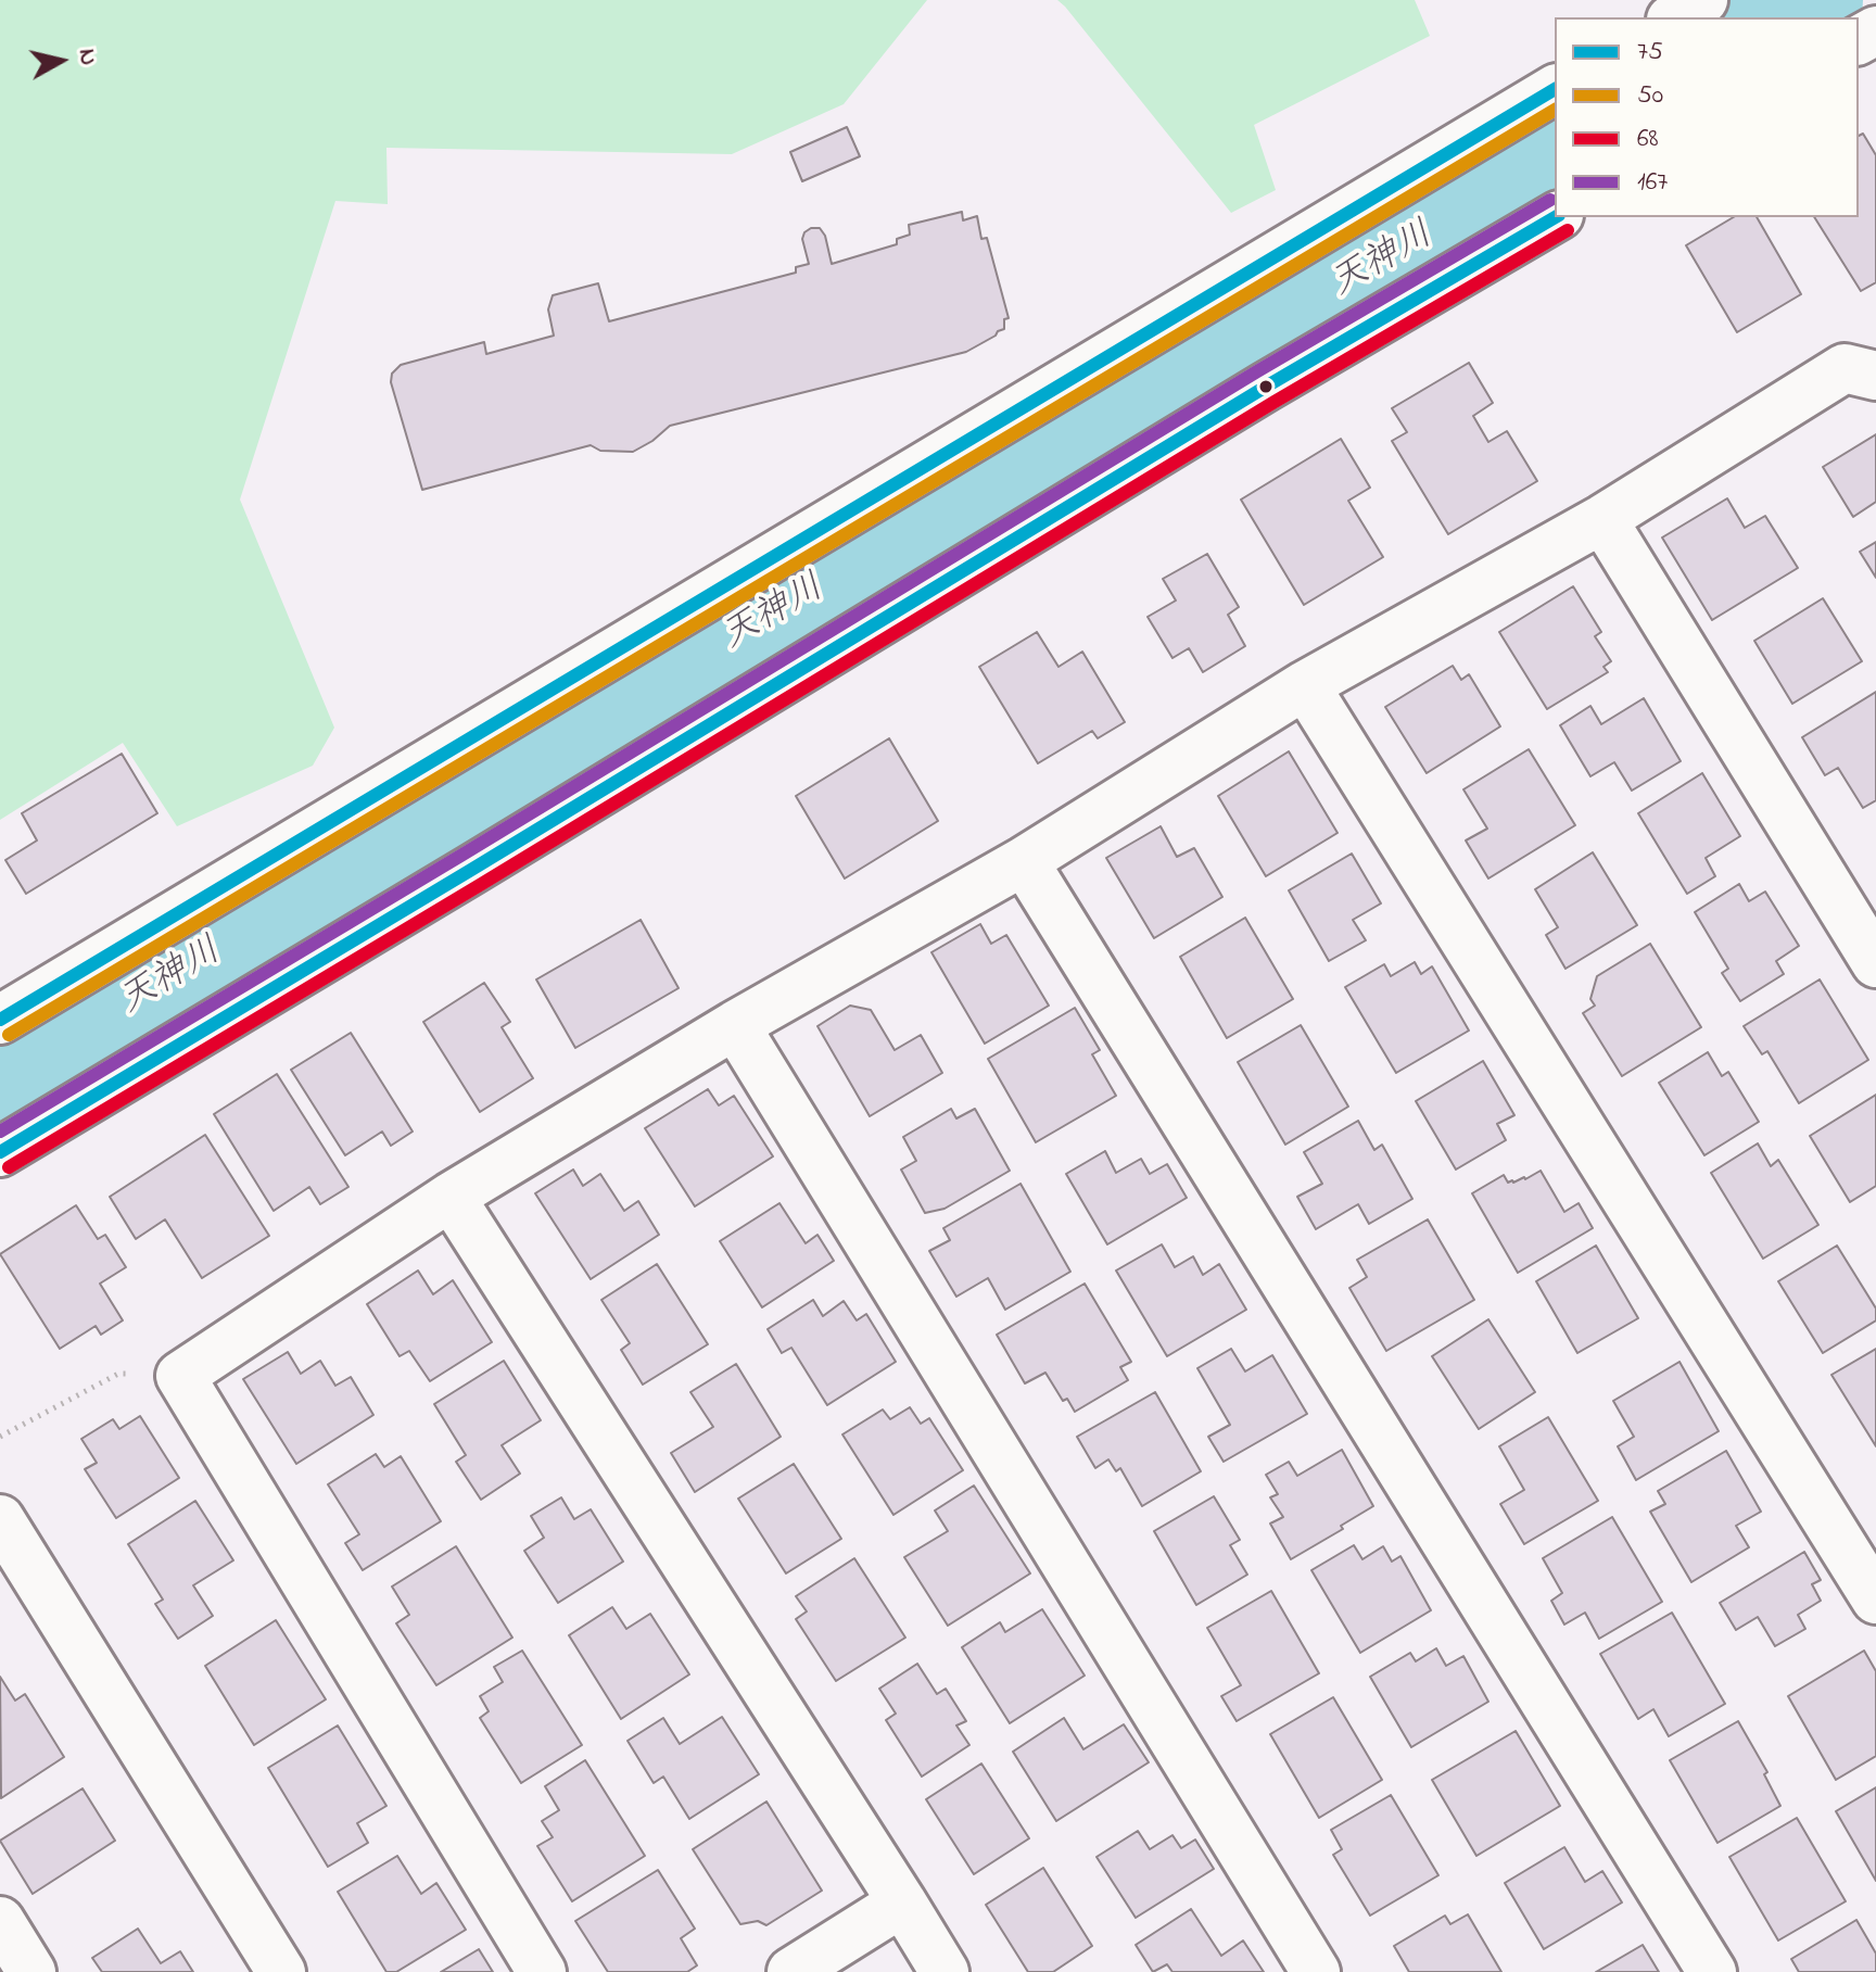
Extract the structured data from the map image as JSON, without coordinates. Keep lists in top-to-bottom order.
{
  "water": ["天神川"],
  "lines": [
    "transit line 75",
    "transit line 50",
    "transit line 167",
    "transit line 68"
  ],
  "legend": [
    "75",
    "50",
    "68",
    "167"
  ],
  "north": "right"
}
